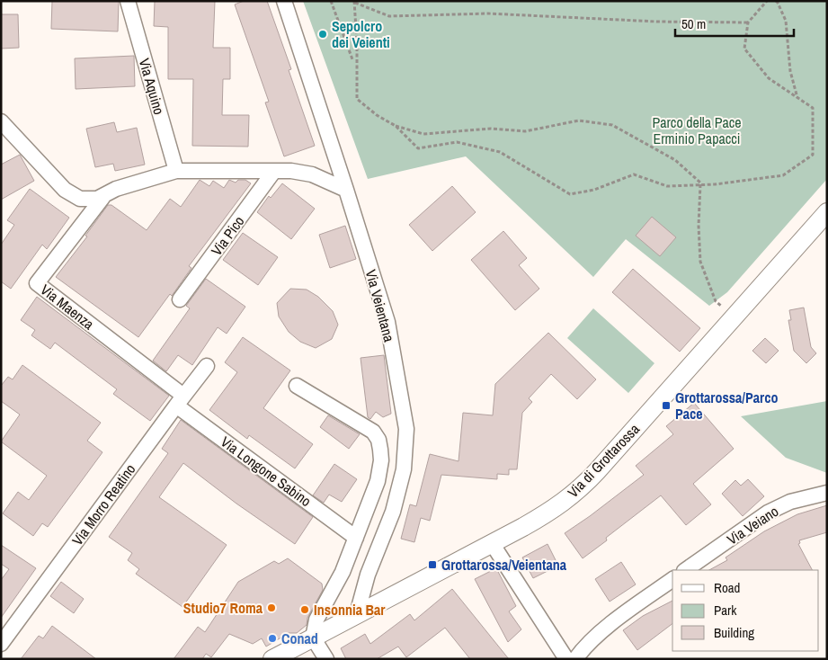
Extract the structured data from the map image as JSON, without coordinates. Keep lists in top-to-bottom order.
{
  "streets": {
    "street": [
      "Via Aquino",
      "Via Pico",
      "Via Veientana",
      "Via Maenza",
      "Via di Grottarossa",
      "Via Longone Sabino",
      "Via Morro Reatino",
      "Via Veiano"
    ]
  },
  "crossings": [
    ["Via Veientana", "Via di Grottarossa"],
    ["Via Maenza", "Via Longone Sabino"],
    ["Via Maenza", "Via Morro Reatino"],
    ["Via Longone Sabino", "Via Morro Reatino"]
  ],
  "parks": ["Parco della Pace Erminio Papacci"],
  "places": {
    "other": [
      "Sepolcro dei Veienti",
      "Studio7 Roma",
      "Insonnia Bar",
      "Conad"
    ],
    "transit": ["Grottarossa/Parco Pace", "Grottarossa/Veientana"]
  },
  "legend": ["Road", "Park", "Building"],
  "scale_bar": "50 m"
}
